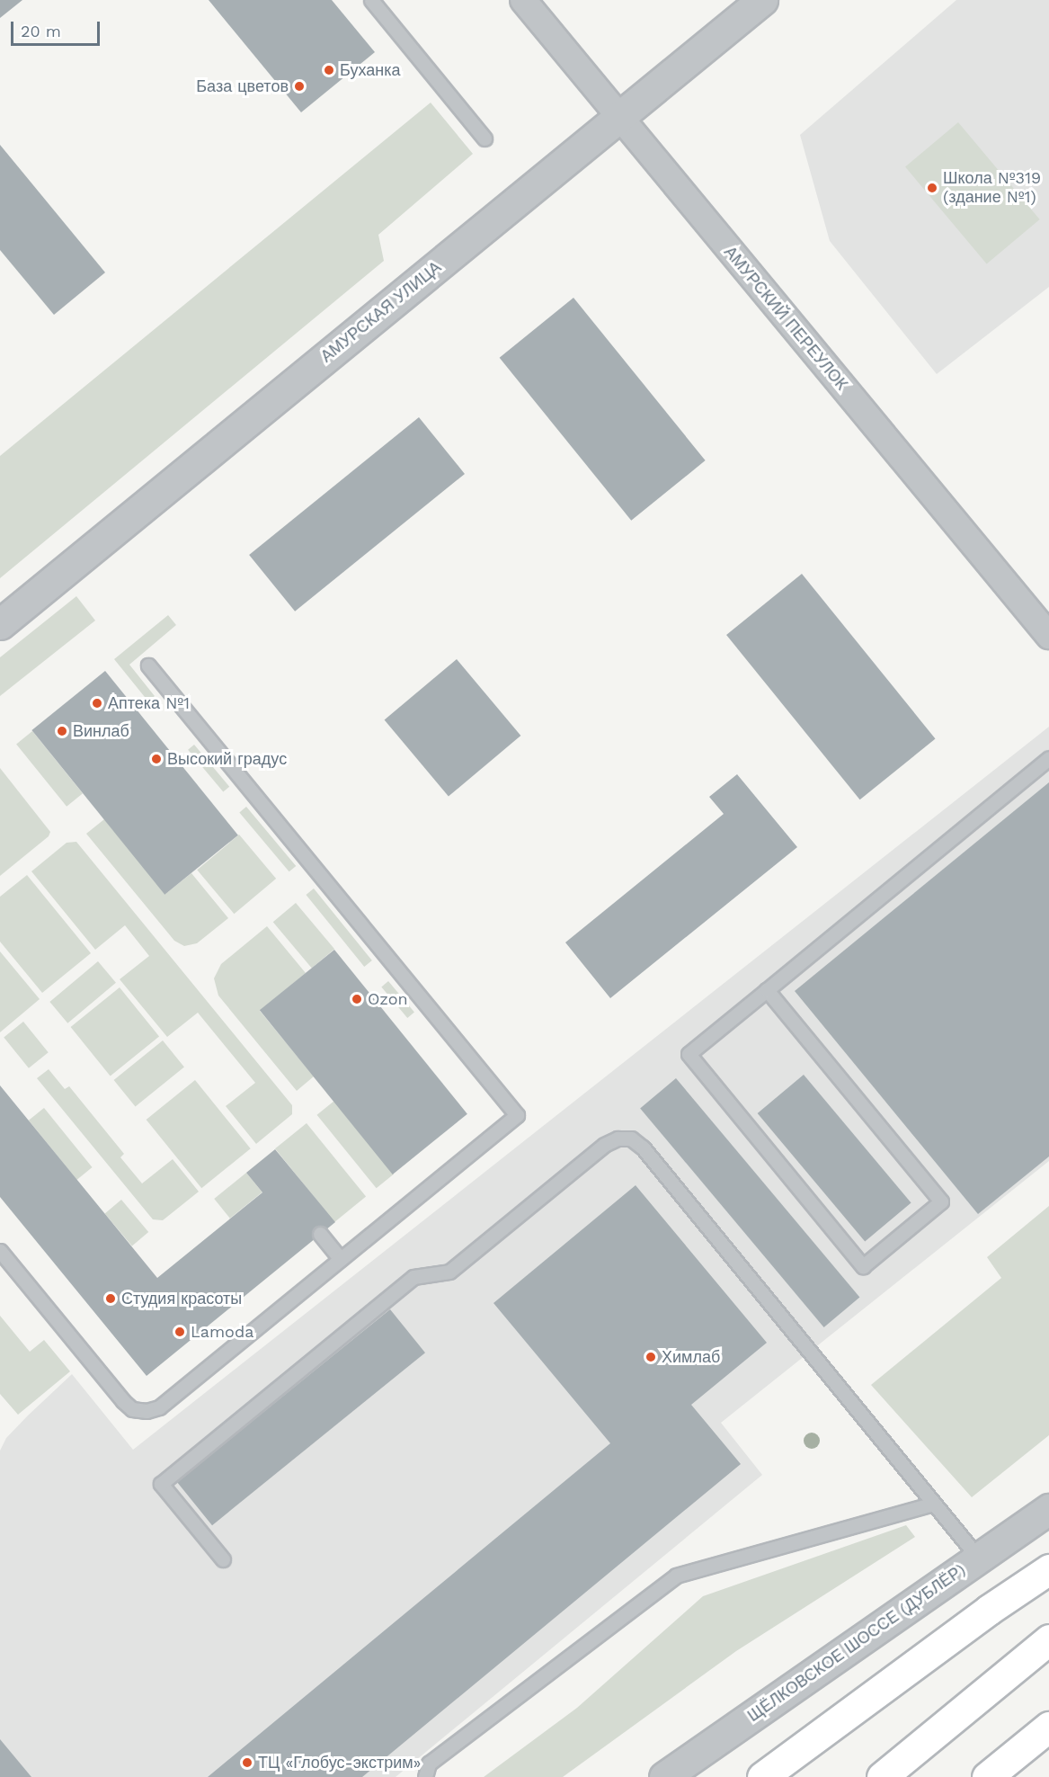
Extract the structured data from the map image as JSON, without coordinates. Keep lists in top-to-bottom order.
{
  "streets": {
    "street": ["АМУРСКАЯ УЛИЦА", "АМУРСКИЙ ПЕРЕУЛОК", "ЩЁЛКОВСКОЕ ШОССЕ (ДУБЛЁР)"]
  },
  "crossings": [
    ["АМУРСКАЯ УЛИЦА", "АМУРСКИЙ ПЕРЕУЛОК"]
  ],
  "places": [
    "Буханка",
    "База цветов",
    "Школа №319 (здание №1)",
    "Аптека №1",
    "Винлаб",
    "Высокий градус",
    "Ozon",
    "Студия красоты",
    "Lamoda",
    "Химлаб",
    "ТЦ «Глобус-экстрим»"
  ],
  "scale_bar": "20 m"
}
